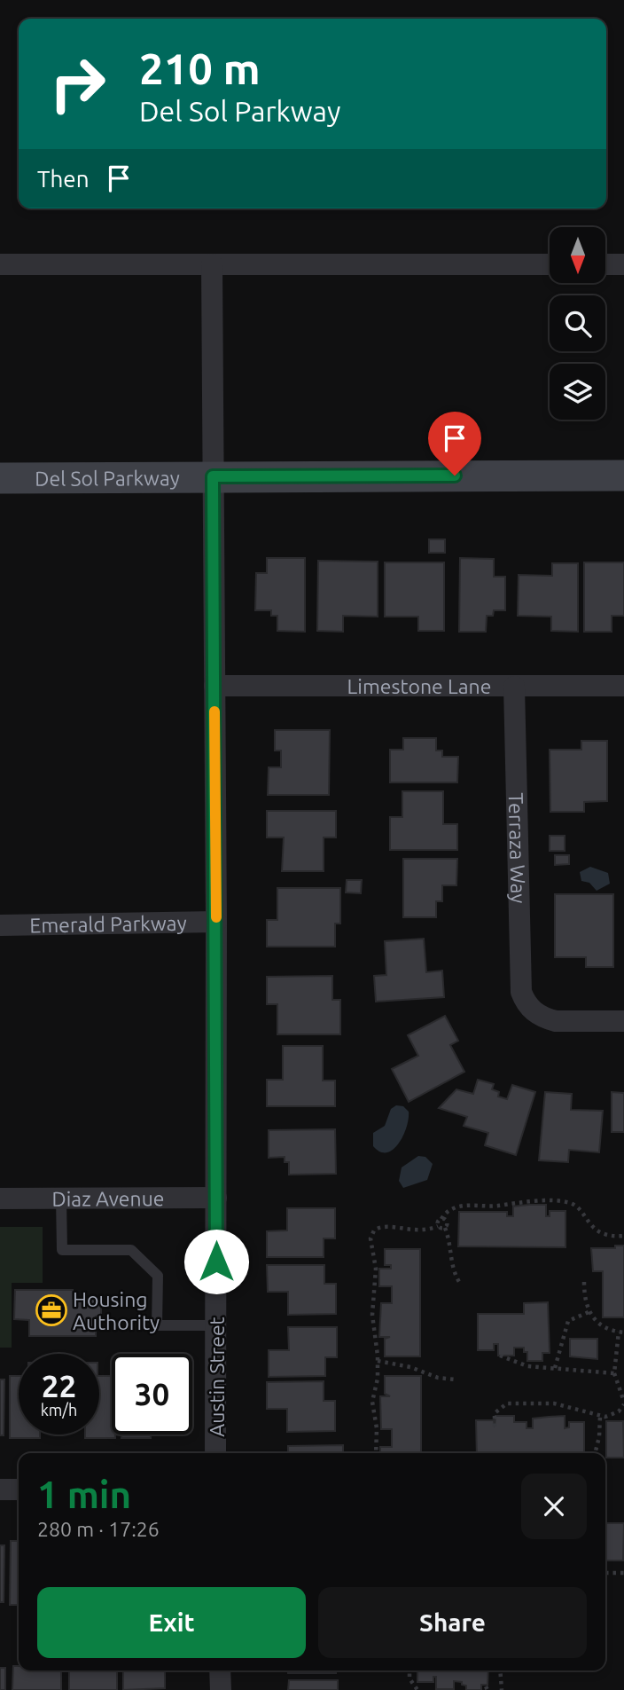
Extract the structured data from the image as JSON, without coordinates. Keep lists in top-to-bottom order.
{
  "streets": {
    "street": [
      "Del Sol Parkway",
      "Limestone Lane",
      "Terraza Way",
      "Emerald Parkway",
      "Diaz Avenue",
      "Austin Street"
    ]
  },
  "crossings": [
    ["Del Sol Parkway", "Austin Street"],
    ["Limestone Lane", "Terraza Way"],
    ["Limestone Lane", "Austin Street"],
    ["Emerald Parkway", "Austin Street"],
    ["Diaz Avenue", "Austin Street"]
  ],
  "places": {
    "office": ["Housing Authority"]
  },
  "north": "bottom",
  "page": {
    "turn": ["210 m", "Del Sol Parkway"],
    "then": "Then",
    "speed": "22 km/h",
    "limit": "30",
    "heading": ["1 min", "280 m · 17:26"],
    "buttons": ["Exit", "Share"]
  }
}
